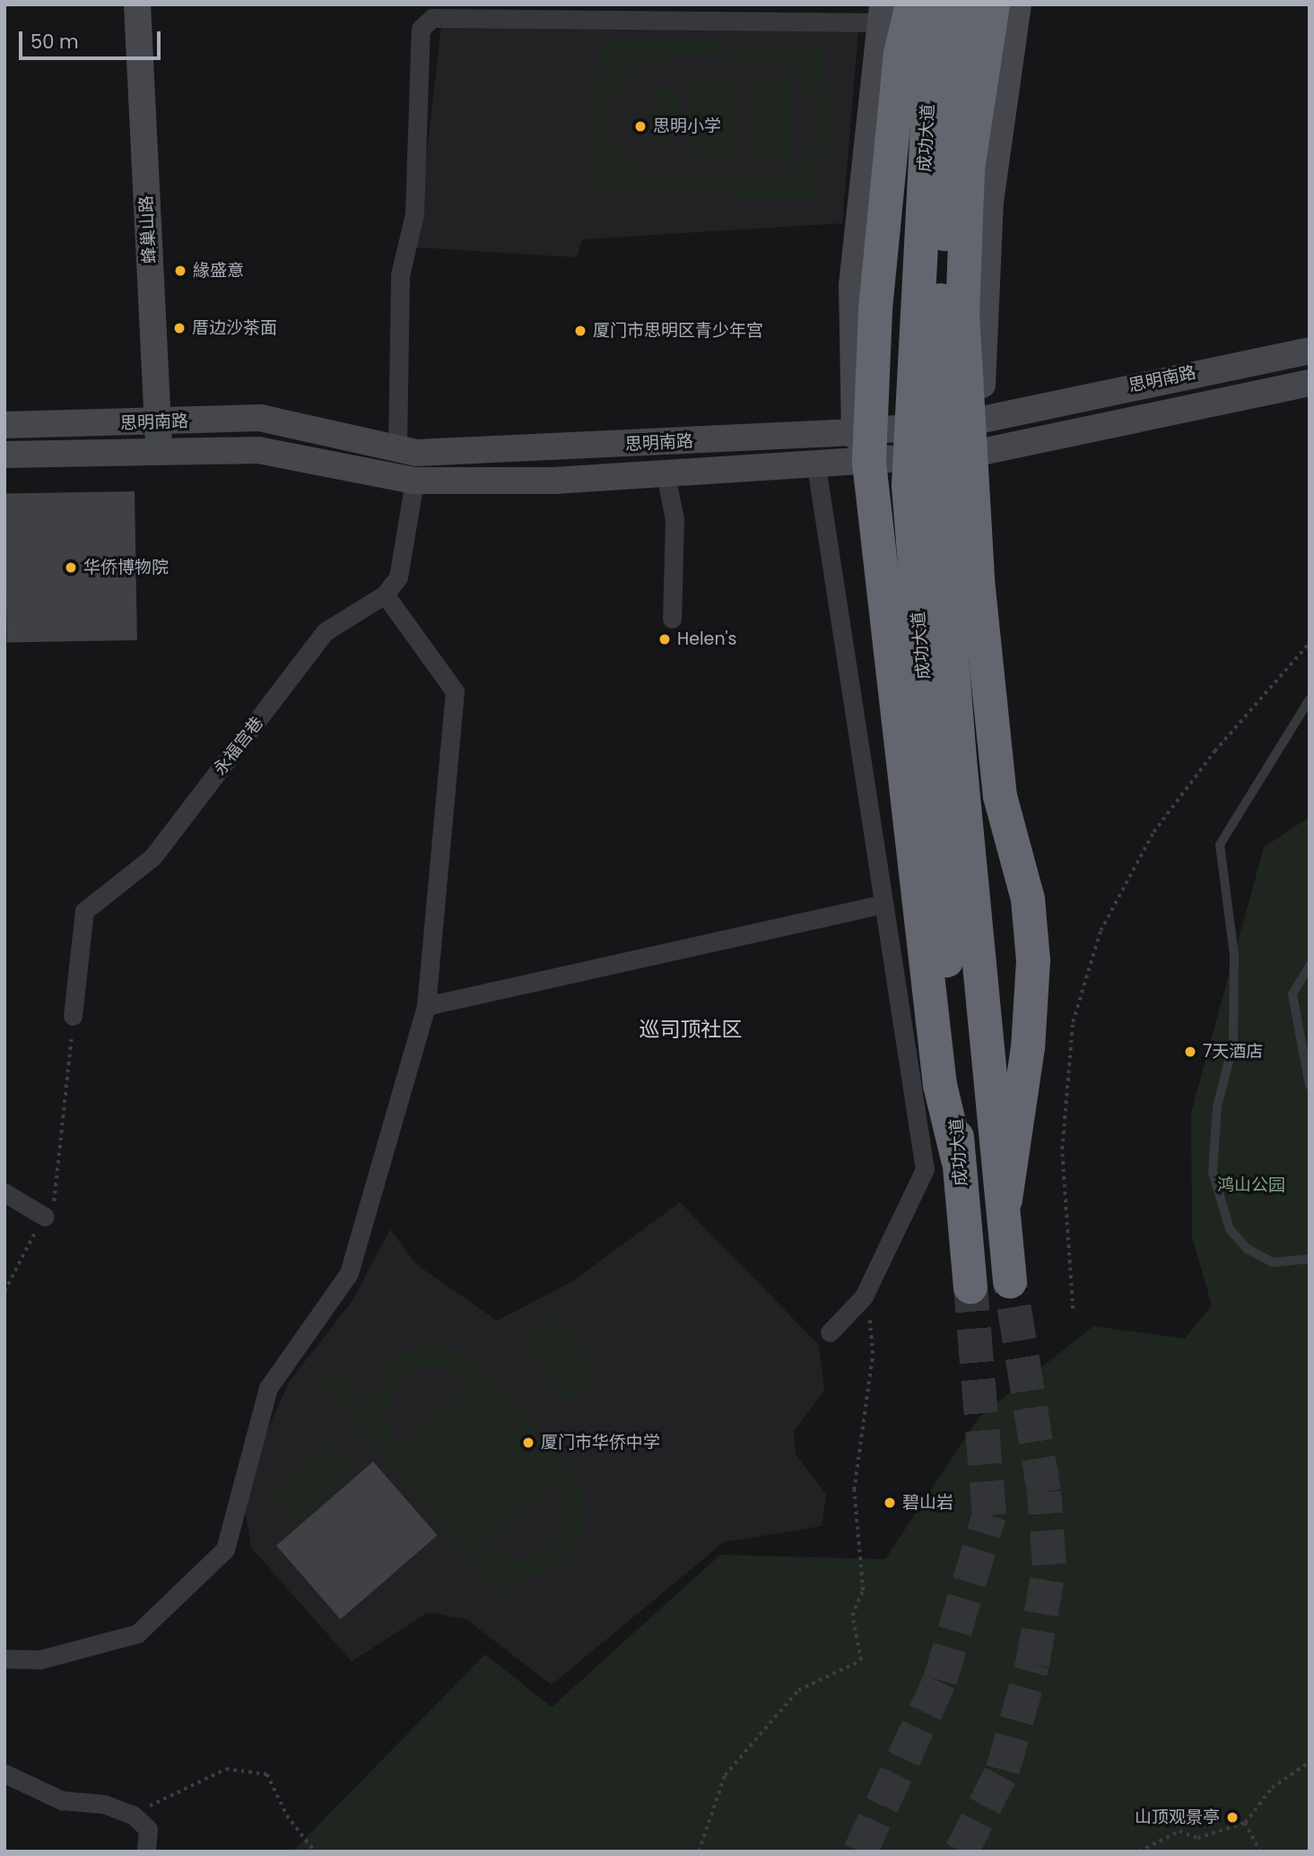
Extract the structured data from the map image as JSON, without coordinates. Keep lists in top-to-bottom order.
{
  "streets": {
    "highway": ["成功大道"],
    "main road": ["蜂巢山路", "思明南路"],
    "street": ["永福宫巷"]
  },
  "crossings": [
    ["蜂巢山路", "思明南路"],
    ["思明南路", "永福宫巷"]
  ],
  "districts": ["巡司顶社区"],
  "parks": ["鸿山公园"],
  "places": [
    "思明小学",
    "緣盛意",
    "厝边沙茶面",
    "厦门市思明区青少年宫",
    "华侨博物院",
    "Helen's",
    "7天酒店",
    "厦门市华侨中学",
    "碧山岩",
    "山顶观景亭"
  ],
  "scale_bar": "50 m"
}
